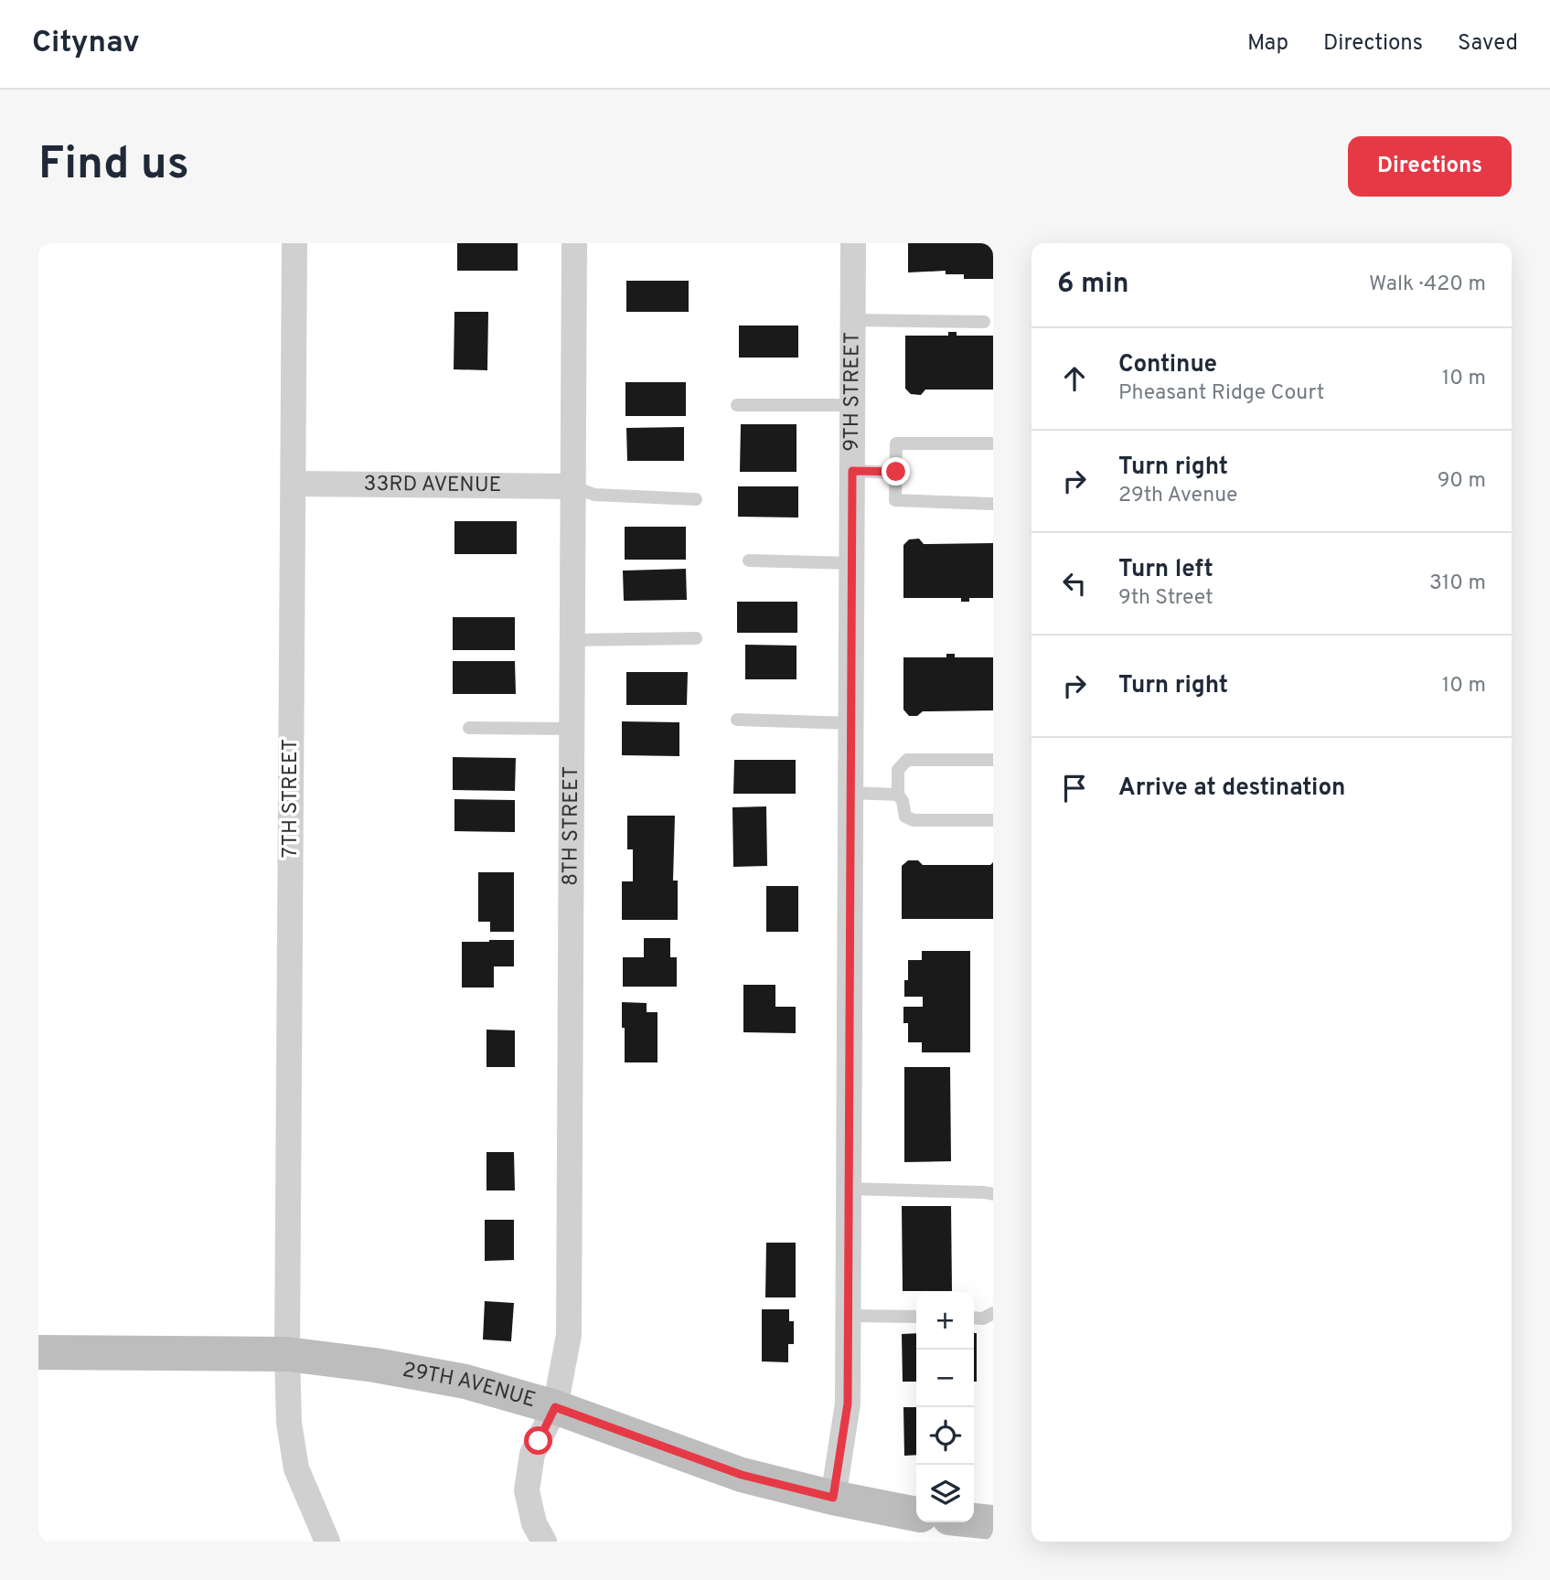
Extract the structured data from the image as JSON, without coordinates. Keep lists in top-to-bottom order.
{
  "streets": {
    "street": [
      "9TH STREET",
      "33RD AVENUE",
      "7TH STREET",
      "8TH STREET",
      "29TH AVENUE"
    ]
  },
  "crossings": [
    ["9TH STREET", "29TH AVENUE"],
    ["33RD AVENUE", "7TH STREET"],
    ["33RD AVENUE", "8TH STREET"],
    ["7TH STREET", "29TH AVENUE"],
    ["8TH STREET", "29TH AVENUE"]
  ],
  "page": {
    "header": "Citynav",
    "nav": ["Map", "Directions", "Saved"],
    "buttons": "Directions",
    "title": "Find us",
    "heading": ["6 min", "Walk · 420 m"],
    "list": [
      ["Continue", "Pheasant Ridge Court", "10 m"],
      ["Turn right", "29th Avenue", "90 m"],
      ["Turn left", "9th Street", "310 m"],
      ["Turn right", "10 m"],
      "Arrive at destination"
    ],
    "map_buttons": ["+", "−"]
  }
}
